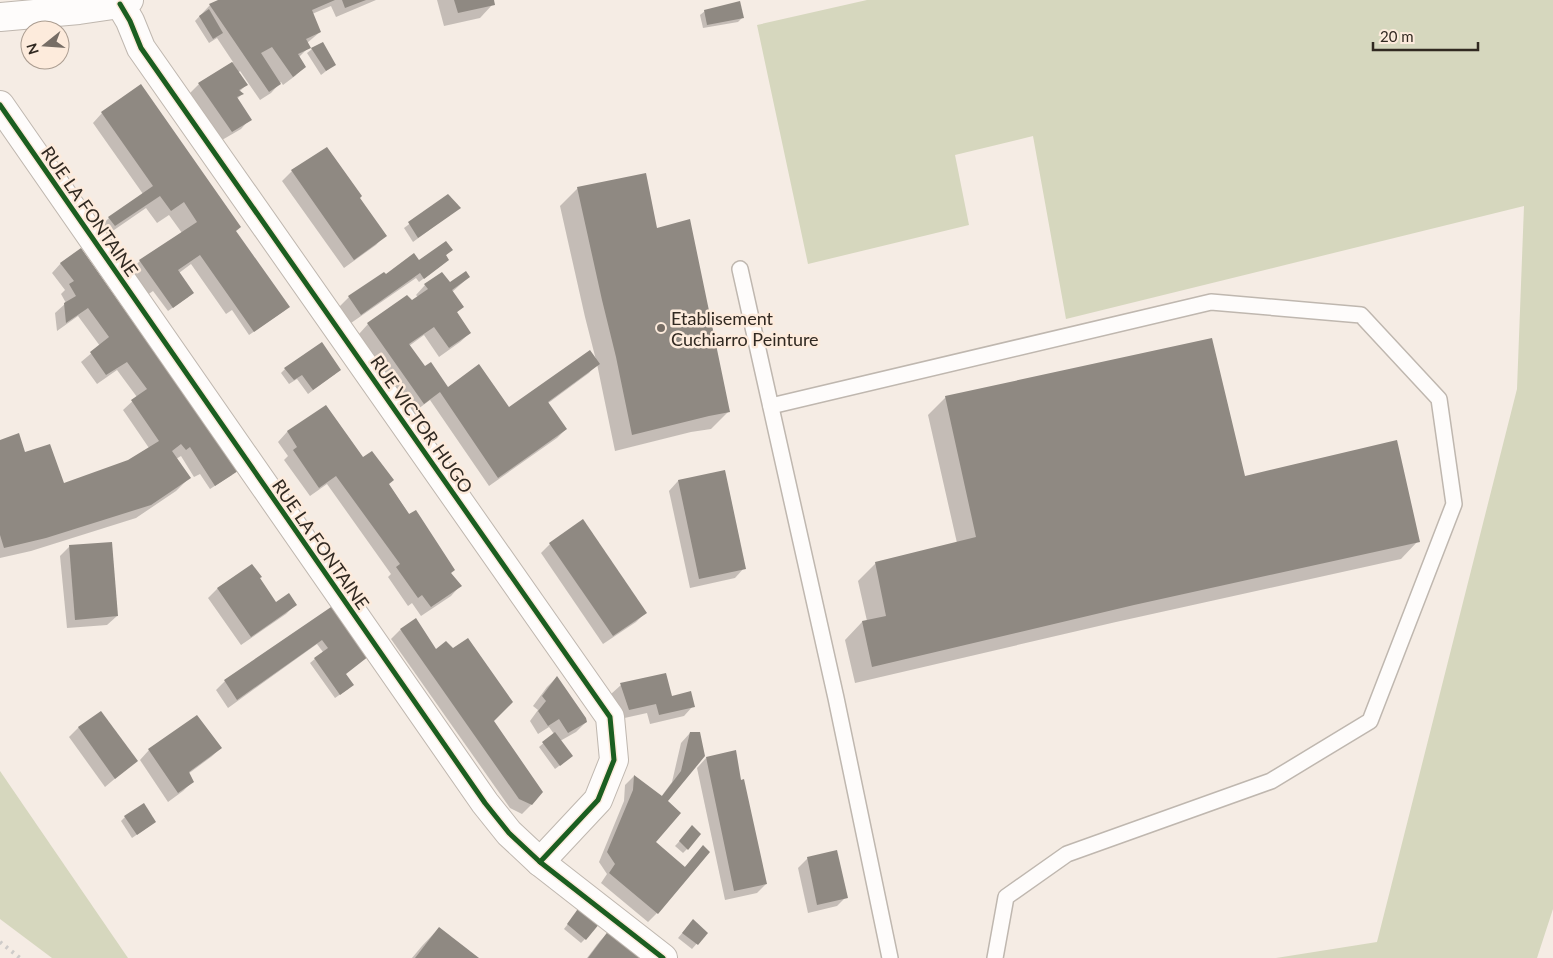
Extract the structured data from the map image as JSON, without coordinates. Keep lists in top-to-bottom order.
{
  "streets": {
    "street": ["RUE LA FONTAINE", "RUE VICTOR HUGO"]
  },
  "crossings": [
    ["RUE LA FONTAINE", "RUE VICTOR HUGO"]
  ],
  "places": ["Etablisement Cuchiarro Peinture"],
  "scale_bar": "20 m",
  "north": "left"
}
